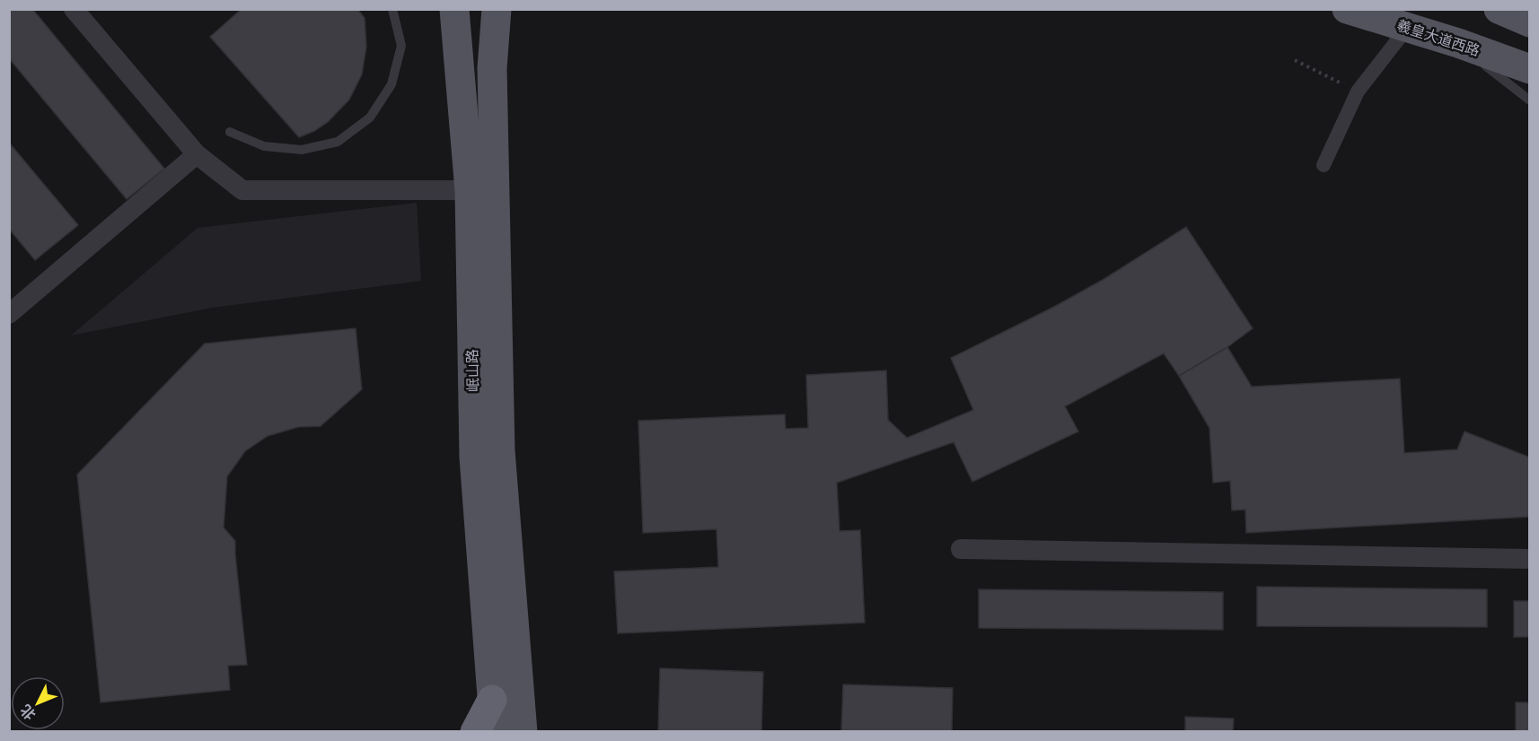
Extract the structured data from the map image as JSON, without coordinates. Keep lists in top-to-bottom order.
{
  "streets": {
    "main road": ["羲皇大道西路", "岷山路"]
  },
  "north": "bottom left"
}
